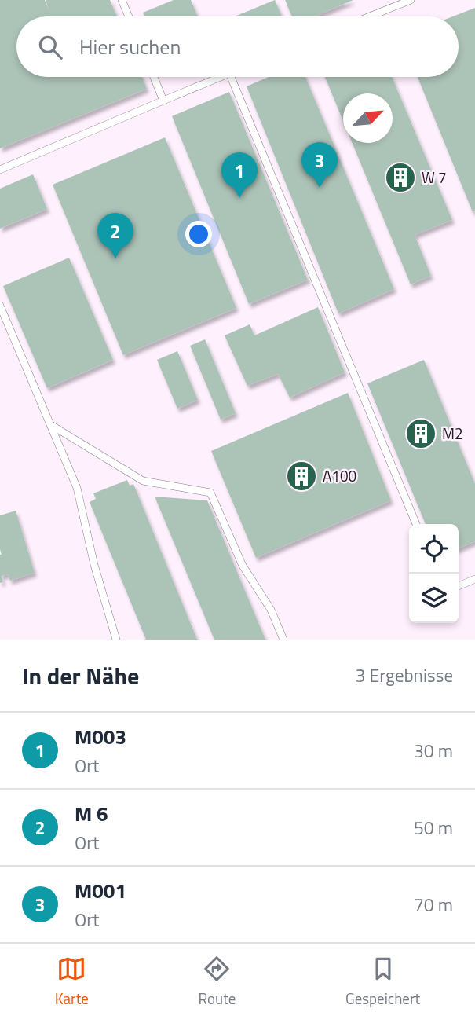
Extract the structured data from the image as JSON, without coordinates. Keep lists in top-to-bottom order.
{
  "places": {
    "building": ["W 7", "M2", "A100"]
  },
  "north": "top right",
  "page": {
    "search": "Hier suchen",
    "pins": ["3", "1", "2"],
    "heading": ["In der Nähe", "3 Ergebnisse"],
    "list": [
      {
        "mark": "1",
        "name": "M003",
        "note": "Ort",
        "value": "30 m"
      },
      {
        "mark": "2",
        "name": "M 6",
        "note": "Ort",
        "value": "50 m"
      },
      {
        "mark": "3",
        "name": "M001",
        "note": "Ort",
        "value": "70 m"
      }
    ],
    "nav": ["Karte", "Route", "Gespeichert"]
  }
}
